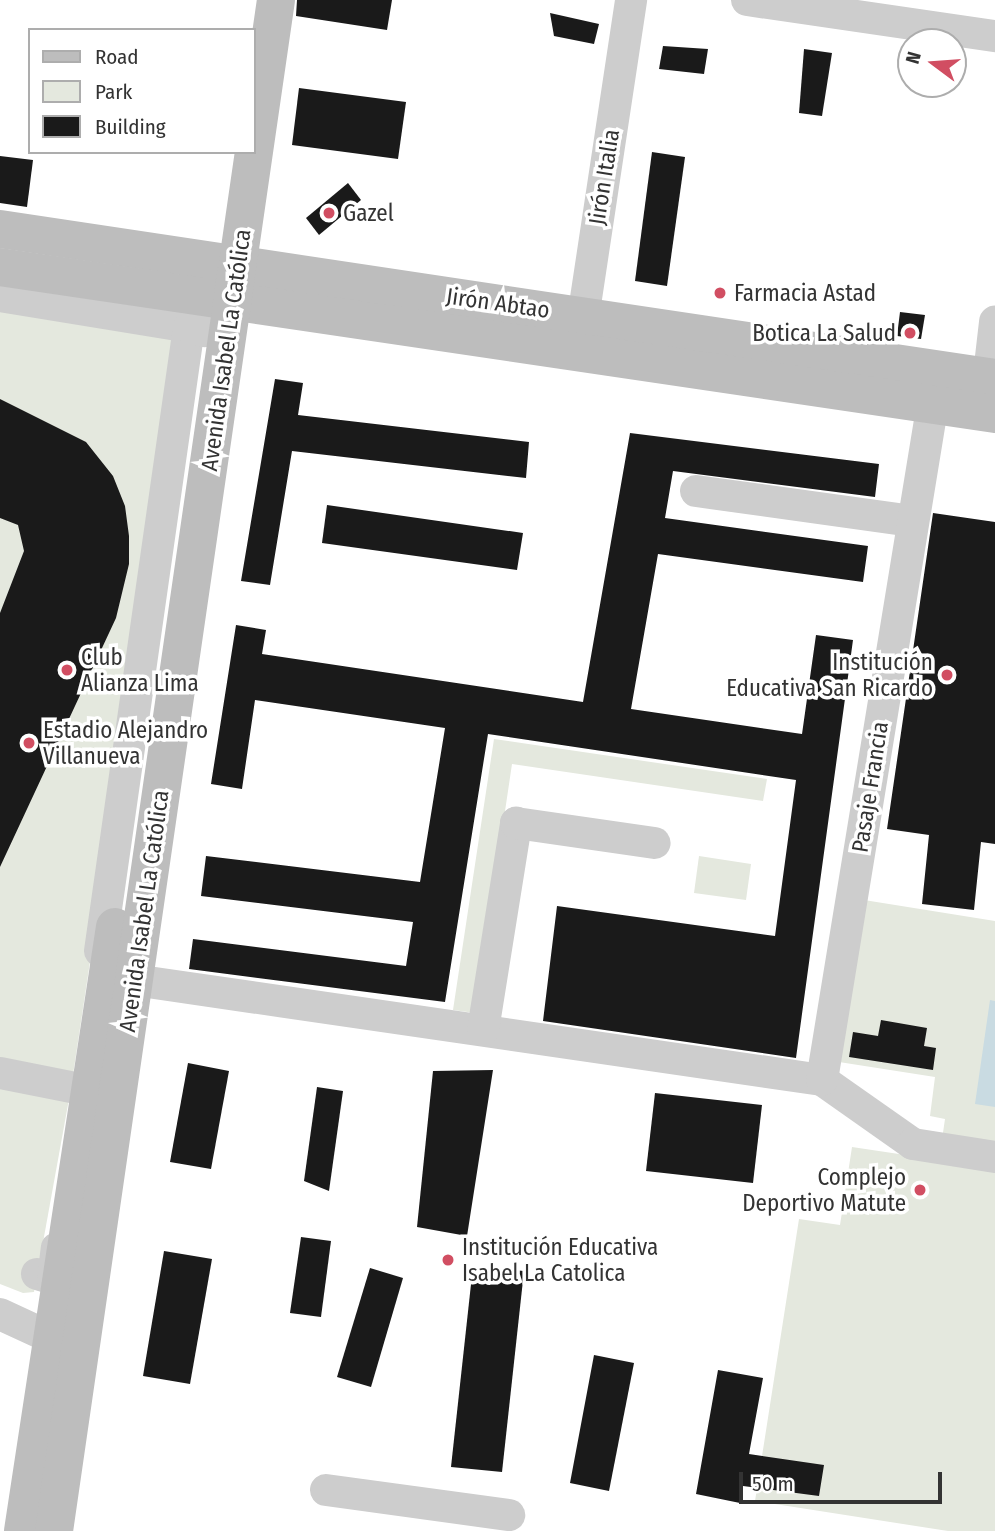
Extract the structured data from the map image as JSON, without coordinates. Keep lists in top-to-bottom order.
{
  "streets": {
    "street": [
      "Jirón Italia",
      "Jirón Abtao",
      "Avenida Isabel La Católica",
      "Pasaje Francia"
    ]
  },
  "crossings": [
    ["Jirón Italia", "Jirón Abtao"],
    ["Jirón Abtao", "Avenida Isabel La Católica"],
    ["Jirón Abtao", "Pasaje Francia"]
  ],
  "places": [
    "Gazel",
    "Farmacia Astad",
    "Botica La Salud",
    "Club Alianza Lima",
    "Institución Educativa San Ricardo",
    "Estadio Alejandro Villanueva",
    "Complejo Deportivo Matute",
    "Institución Educativa Isabel La Catolica"
  ],
  "legend": ["Road", "Park", "Building"],
  "scale_bar": "50 m",
  "north": "left"
}
